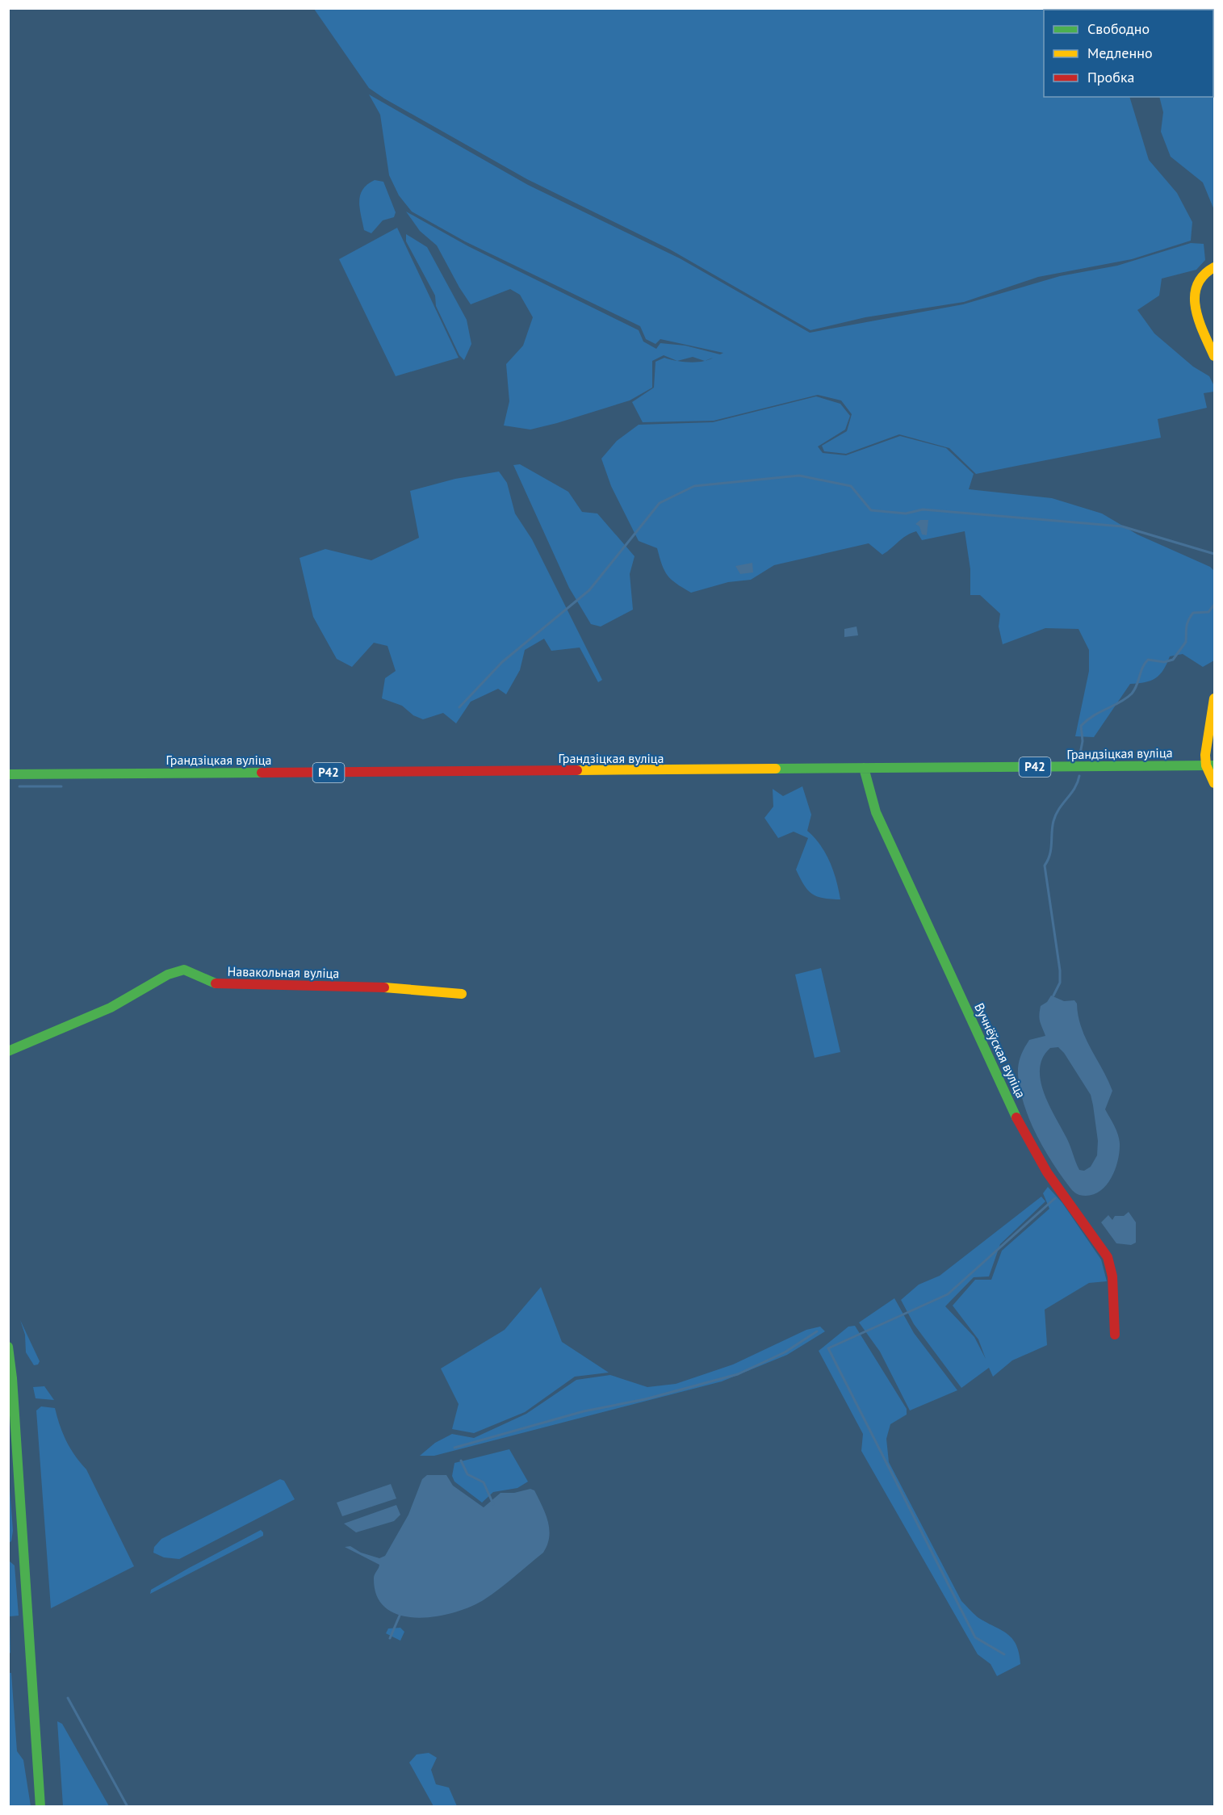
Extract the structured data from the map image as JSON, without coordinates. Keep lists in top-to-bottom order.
{
  "streets": {
    "main road": [
      "Грандзіцкая вуліца",
      "Р42",
      "Навакольная вуліца",
      "Вучнёўская вуліца"
    ]
  },
  "crossings": [
    ["Грандзіцкая вуліца", "Вучнёўская вуліца"]
  ],
  "legend": ["Свободно", "Медленно", "Пробка"]
}
